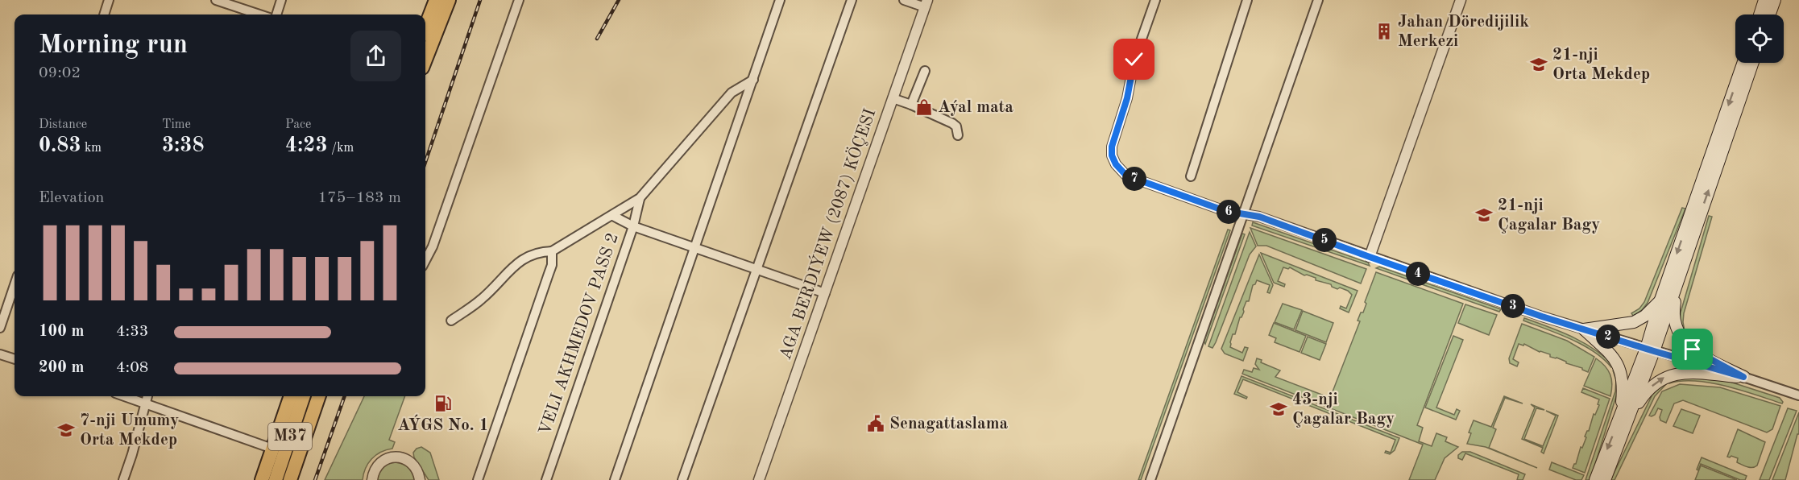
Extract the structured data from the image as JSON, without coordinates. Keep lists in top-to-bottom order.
{
  "streets": {
    "highway": ["M37"],
    "street": ["AGA BERDIÝEW (2087) KÖÇESI", "VELI AKHMEDOV PASS 2"]
  },
  "places": {
    "building": ["Jahan Döredijilik Merkezi"],
    "school or university": [
      "21-nji Orta Mekdep",
      "21-nji Çagalar Bagy",
      "43-nji Çagalar Bagy",
      "7-nji Umumy Orta Mekdep"
    ],
    "shop": ["Aýal mata"],
    "fuel station": ["AÝGS No. 1"],
    "public building": ["Senagattaslama"]
  },
  "page": {
    "heading": ["Morning run", "09:02"],
    "stats": [
      ["Distance", "0.83 km"],
      ["Time", "3:38"],
      ["Pace", "4:23 /km"]
    ],
    "pins": [
      "7",
      "6",
      "5",
      "4",
      "3",
      "2"
    ],
    "chart": ["Elevation", "175–183 m"],
    "list": [
      {
        "name": "100 m",
        "note": "4:33"
      },
      {
        "name": "200 m",
        "note": "4:08"
      }
    ]
  }
}
